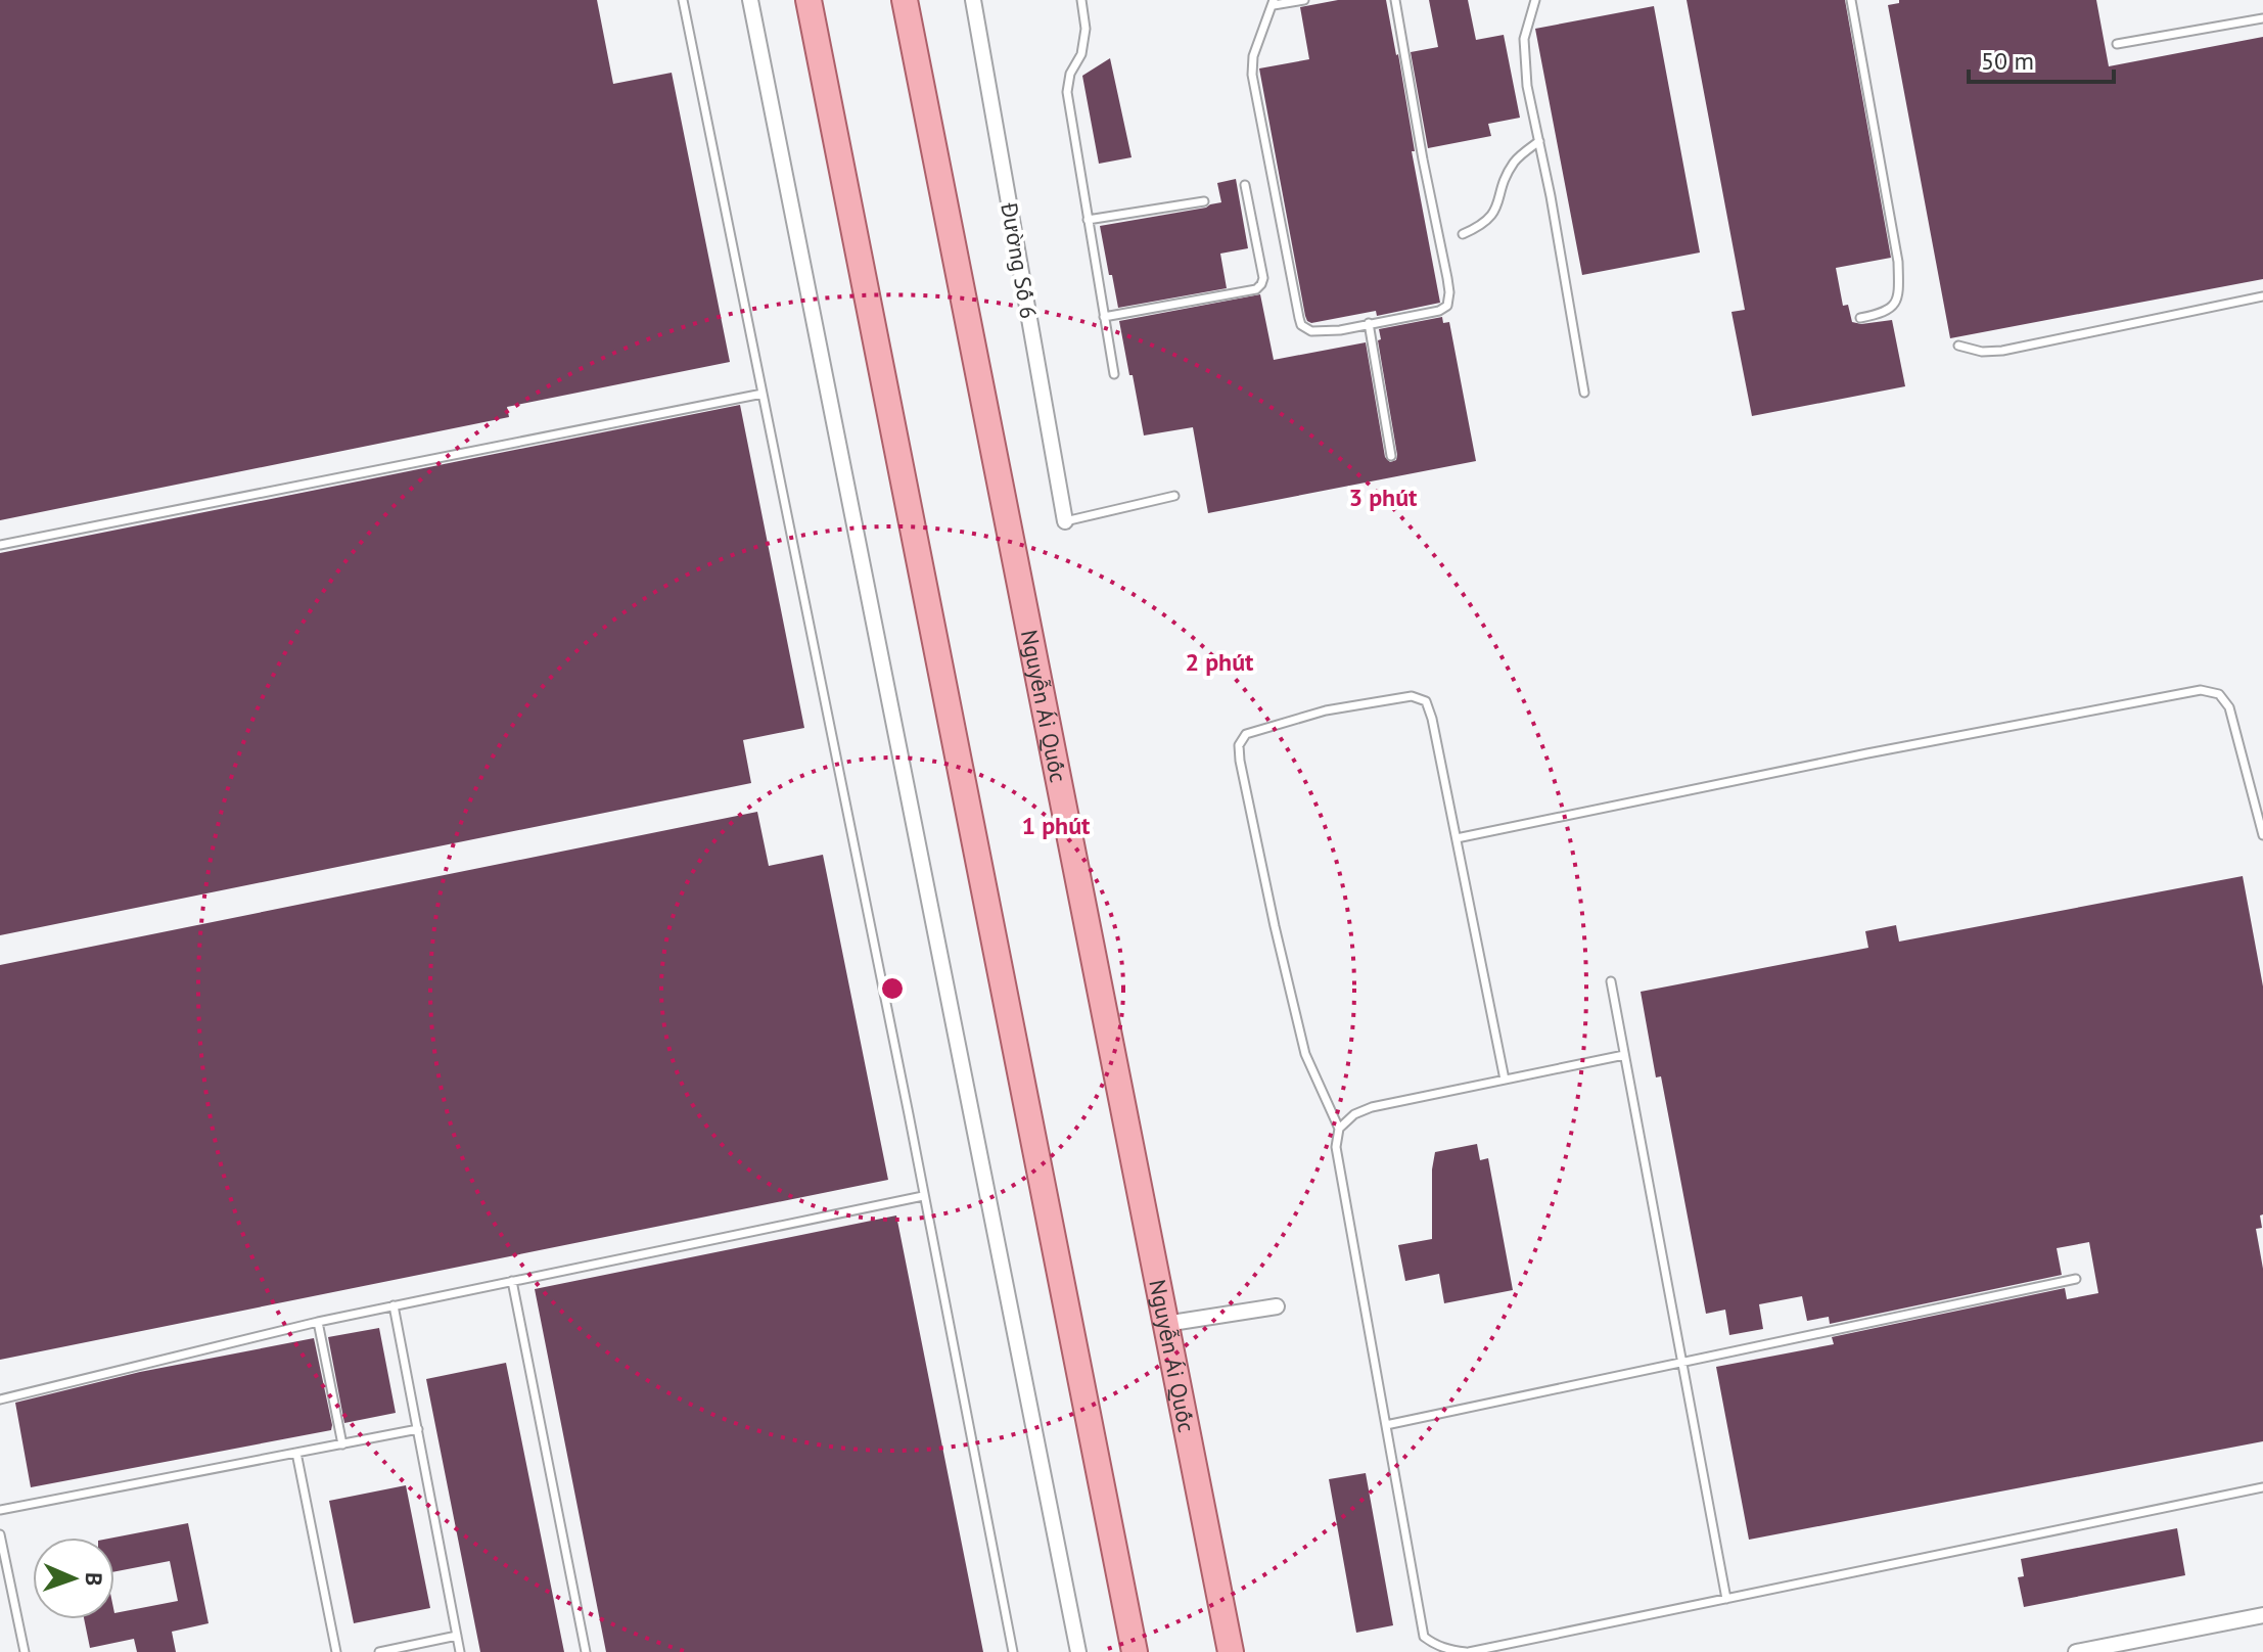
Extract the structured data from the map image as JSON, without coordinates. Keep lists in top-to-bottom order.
{
  "streets": {
    "main road": ["Nguyễn Ái Quốc"],
    "street": ["Đường Số 6"]
  },
  "scale_bar": "50 m",
  "north": "right",
  "rings": ["3 phút", "2 phút", "1 phút"]
}
